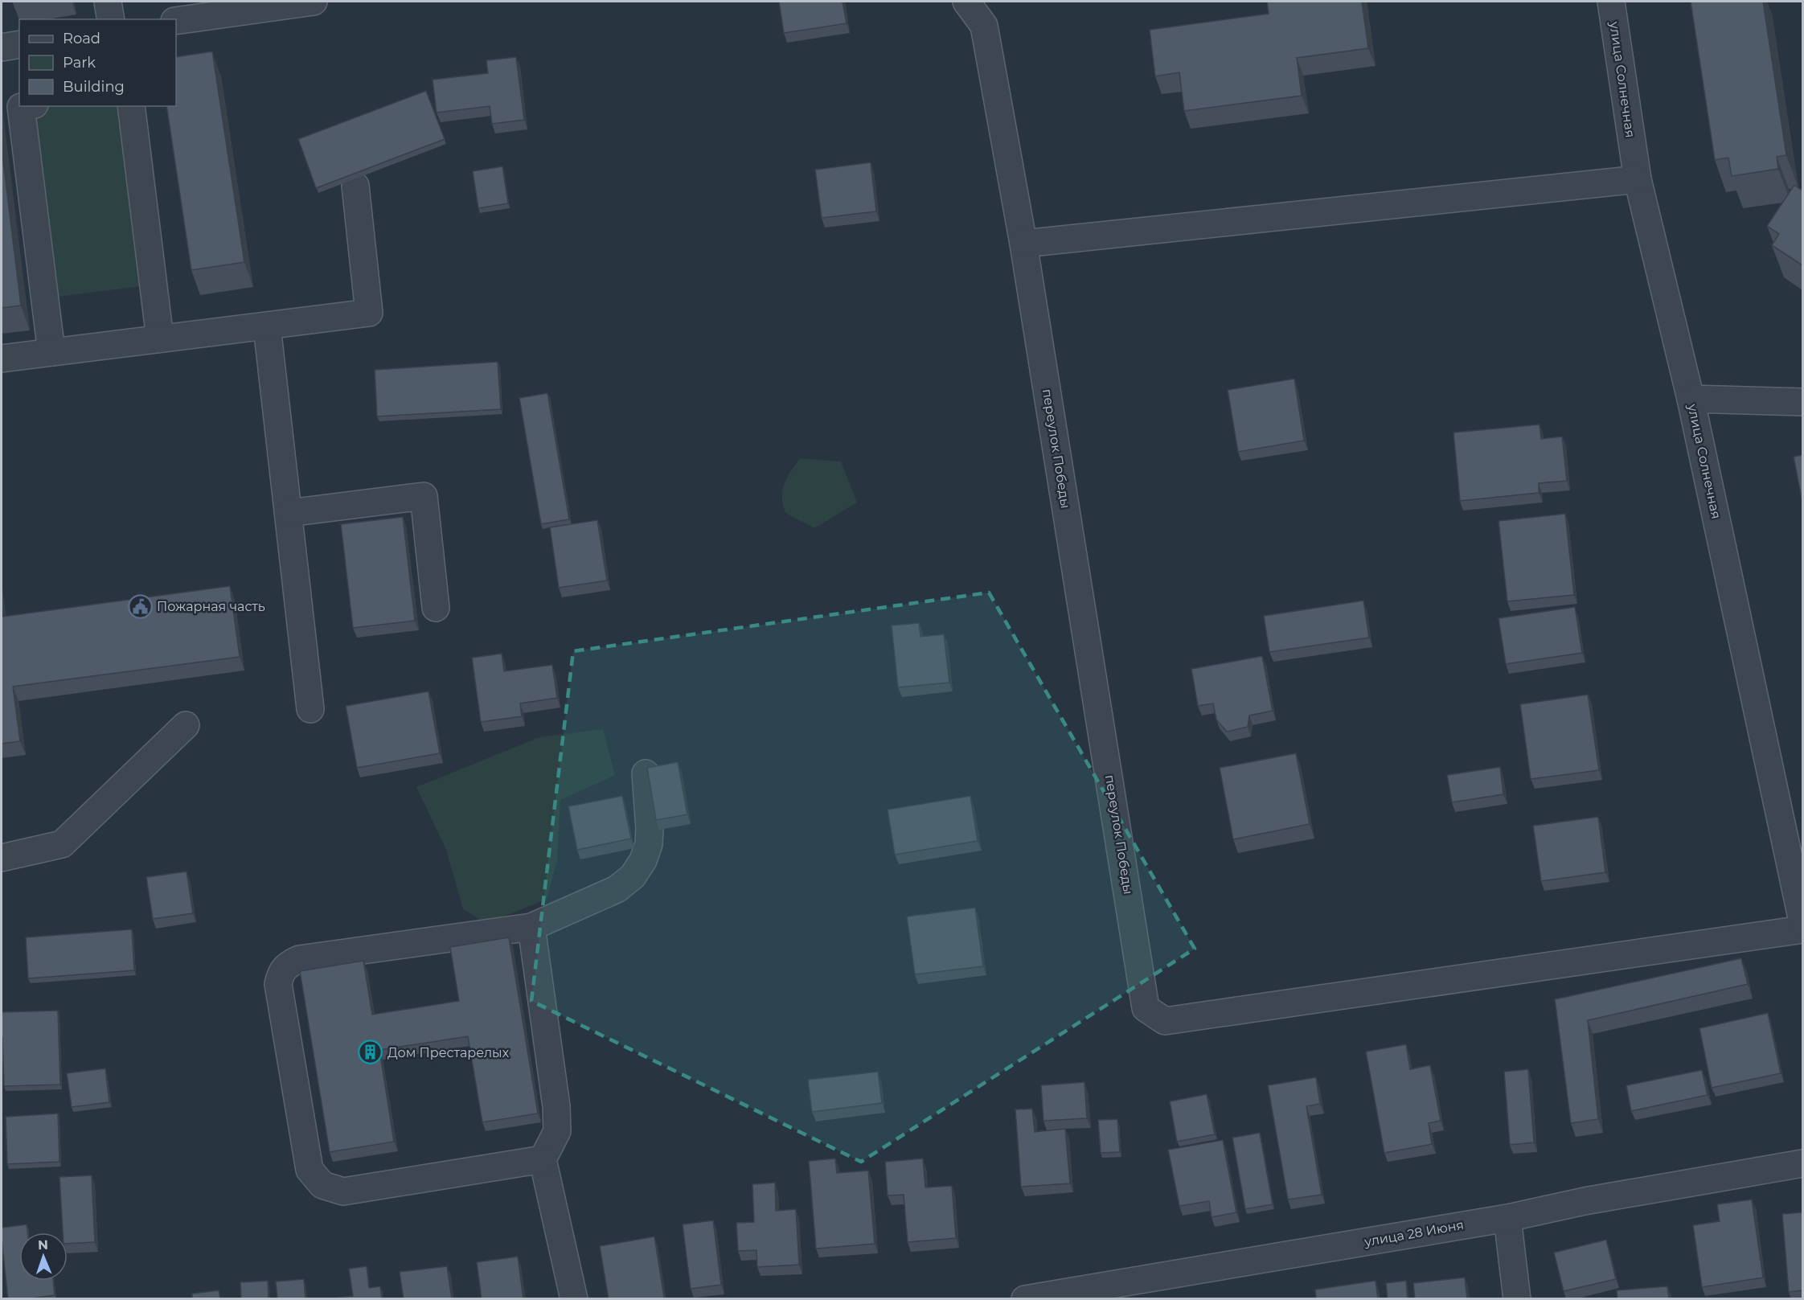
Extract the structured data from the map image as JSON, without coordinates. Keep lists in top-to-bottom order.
{
  "streets": {
    "street": ["улица Солнечная", "переулок Победы", "улица 28 Июня"]
  },
  "places": {
    "public building": ["Пожарная часть"],
    "building": ["Дом Престарелых"]
  },
  "legend": ["Road", "Park", "Building"],
  "north": "top"
}
